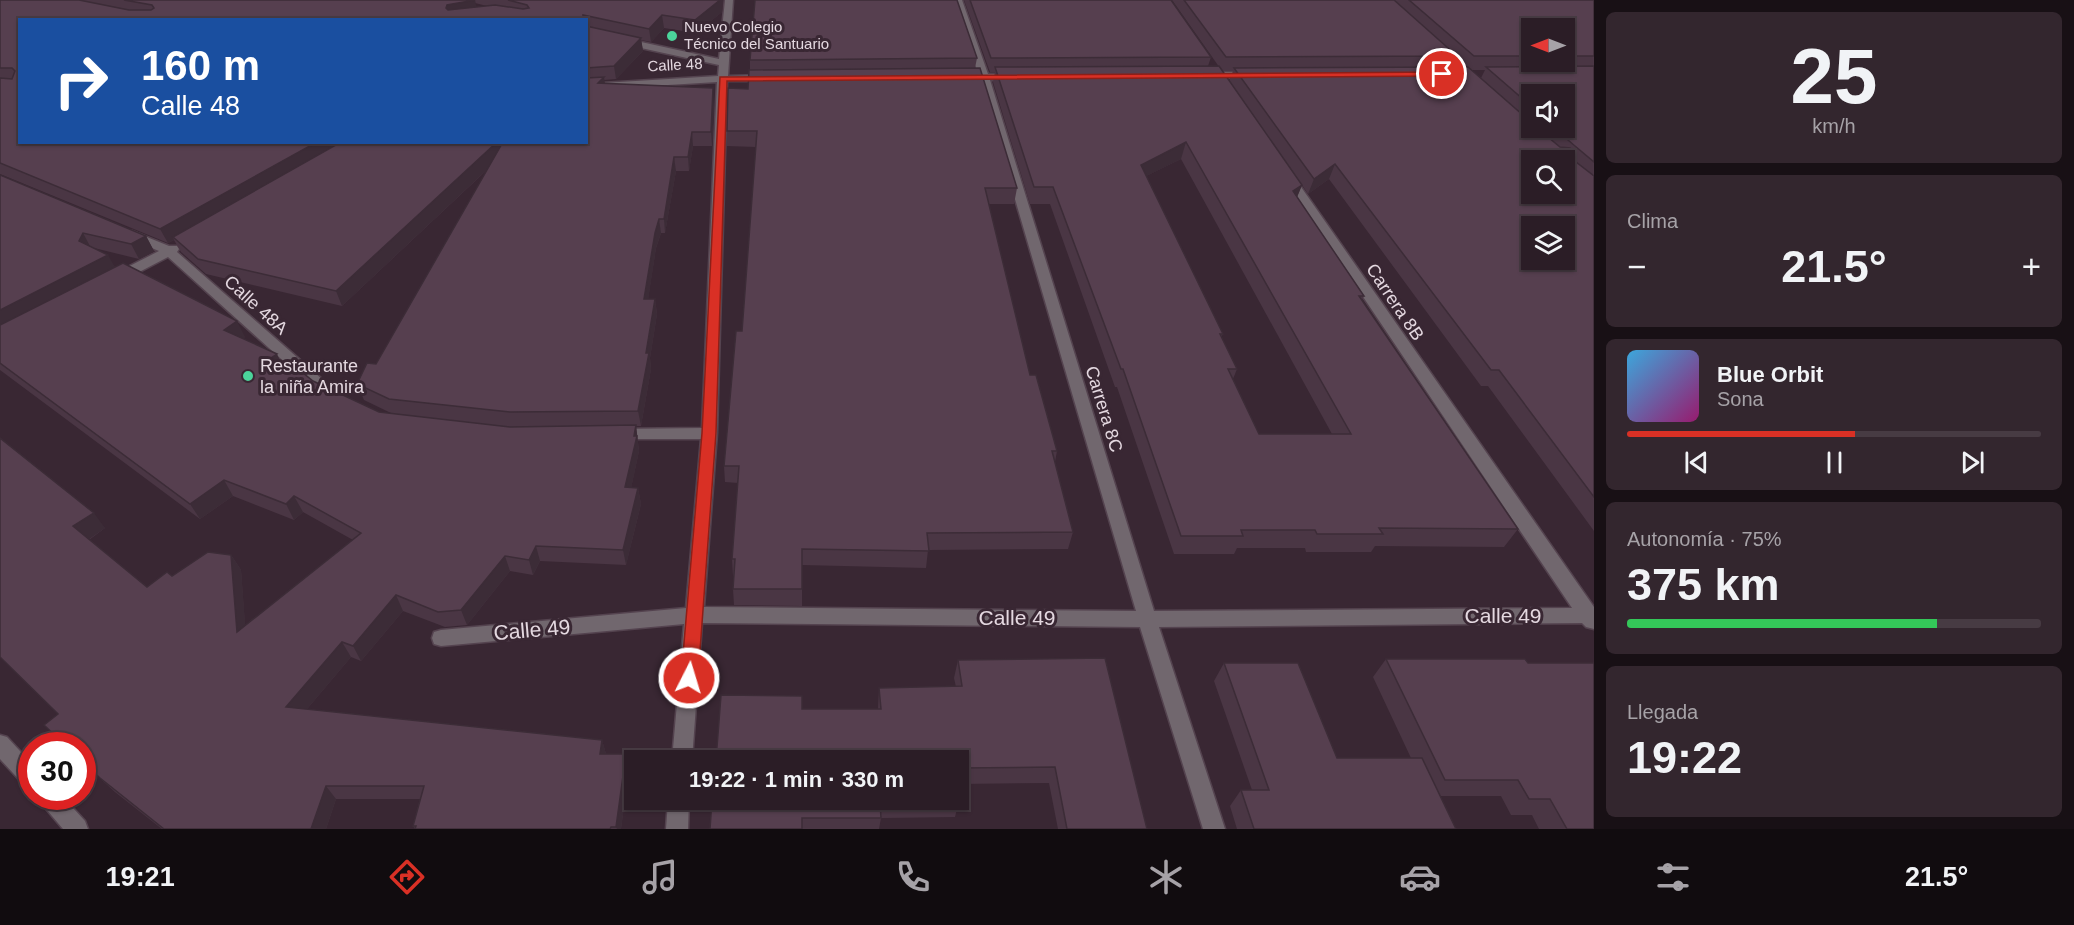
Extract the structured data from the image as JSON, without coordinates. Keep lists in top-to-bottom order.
{
  "streets": {
    "street": [
      "Calle 48",
      "Carrera 8B",
      "Calle 48A",
      "Carrera 8C",
      "Calle 49"
    ]
  },
  "crossings": [
    ["Carrera 8B", "Calle 49"],
    ["Carrera 8C", "Calle 49"]
  ],
  "places": ["Nuevo Colegio Técnico del Santuario", "Restaurante la niña Amira"],
  "north": "left",
  "page": {
    "tile": [
      ["25", "km/h"],
      "Clima",
      ["Autonomía · 75%", "375 km"],
      ["Llegada", "19:22"]
    ],
    "turn": ["160 m", "Calle 48"],
    "heat": ["−", "21.5°", "+"],
    "song": ["Blue Orbit", "Sona"],
    "limit": "30",
    "trip": "19:22 · 1 min · 330 m",
    "tabs": ["19:21", "21.5°"]
  }
}
